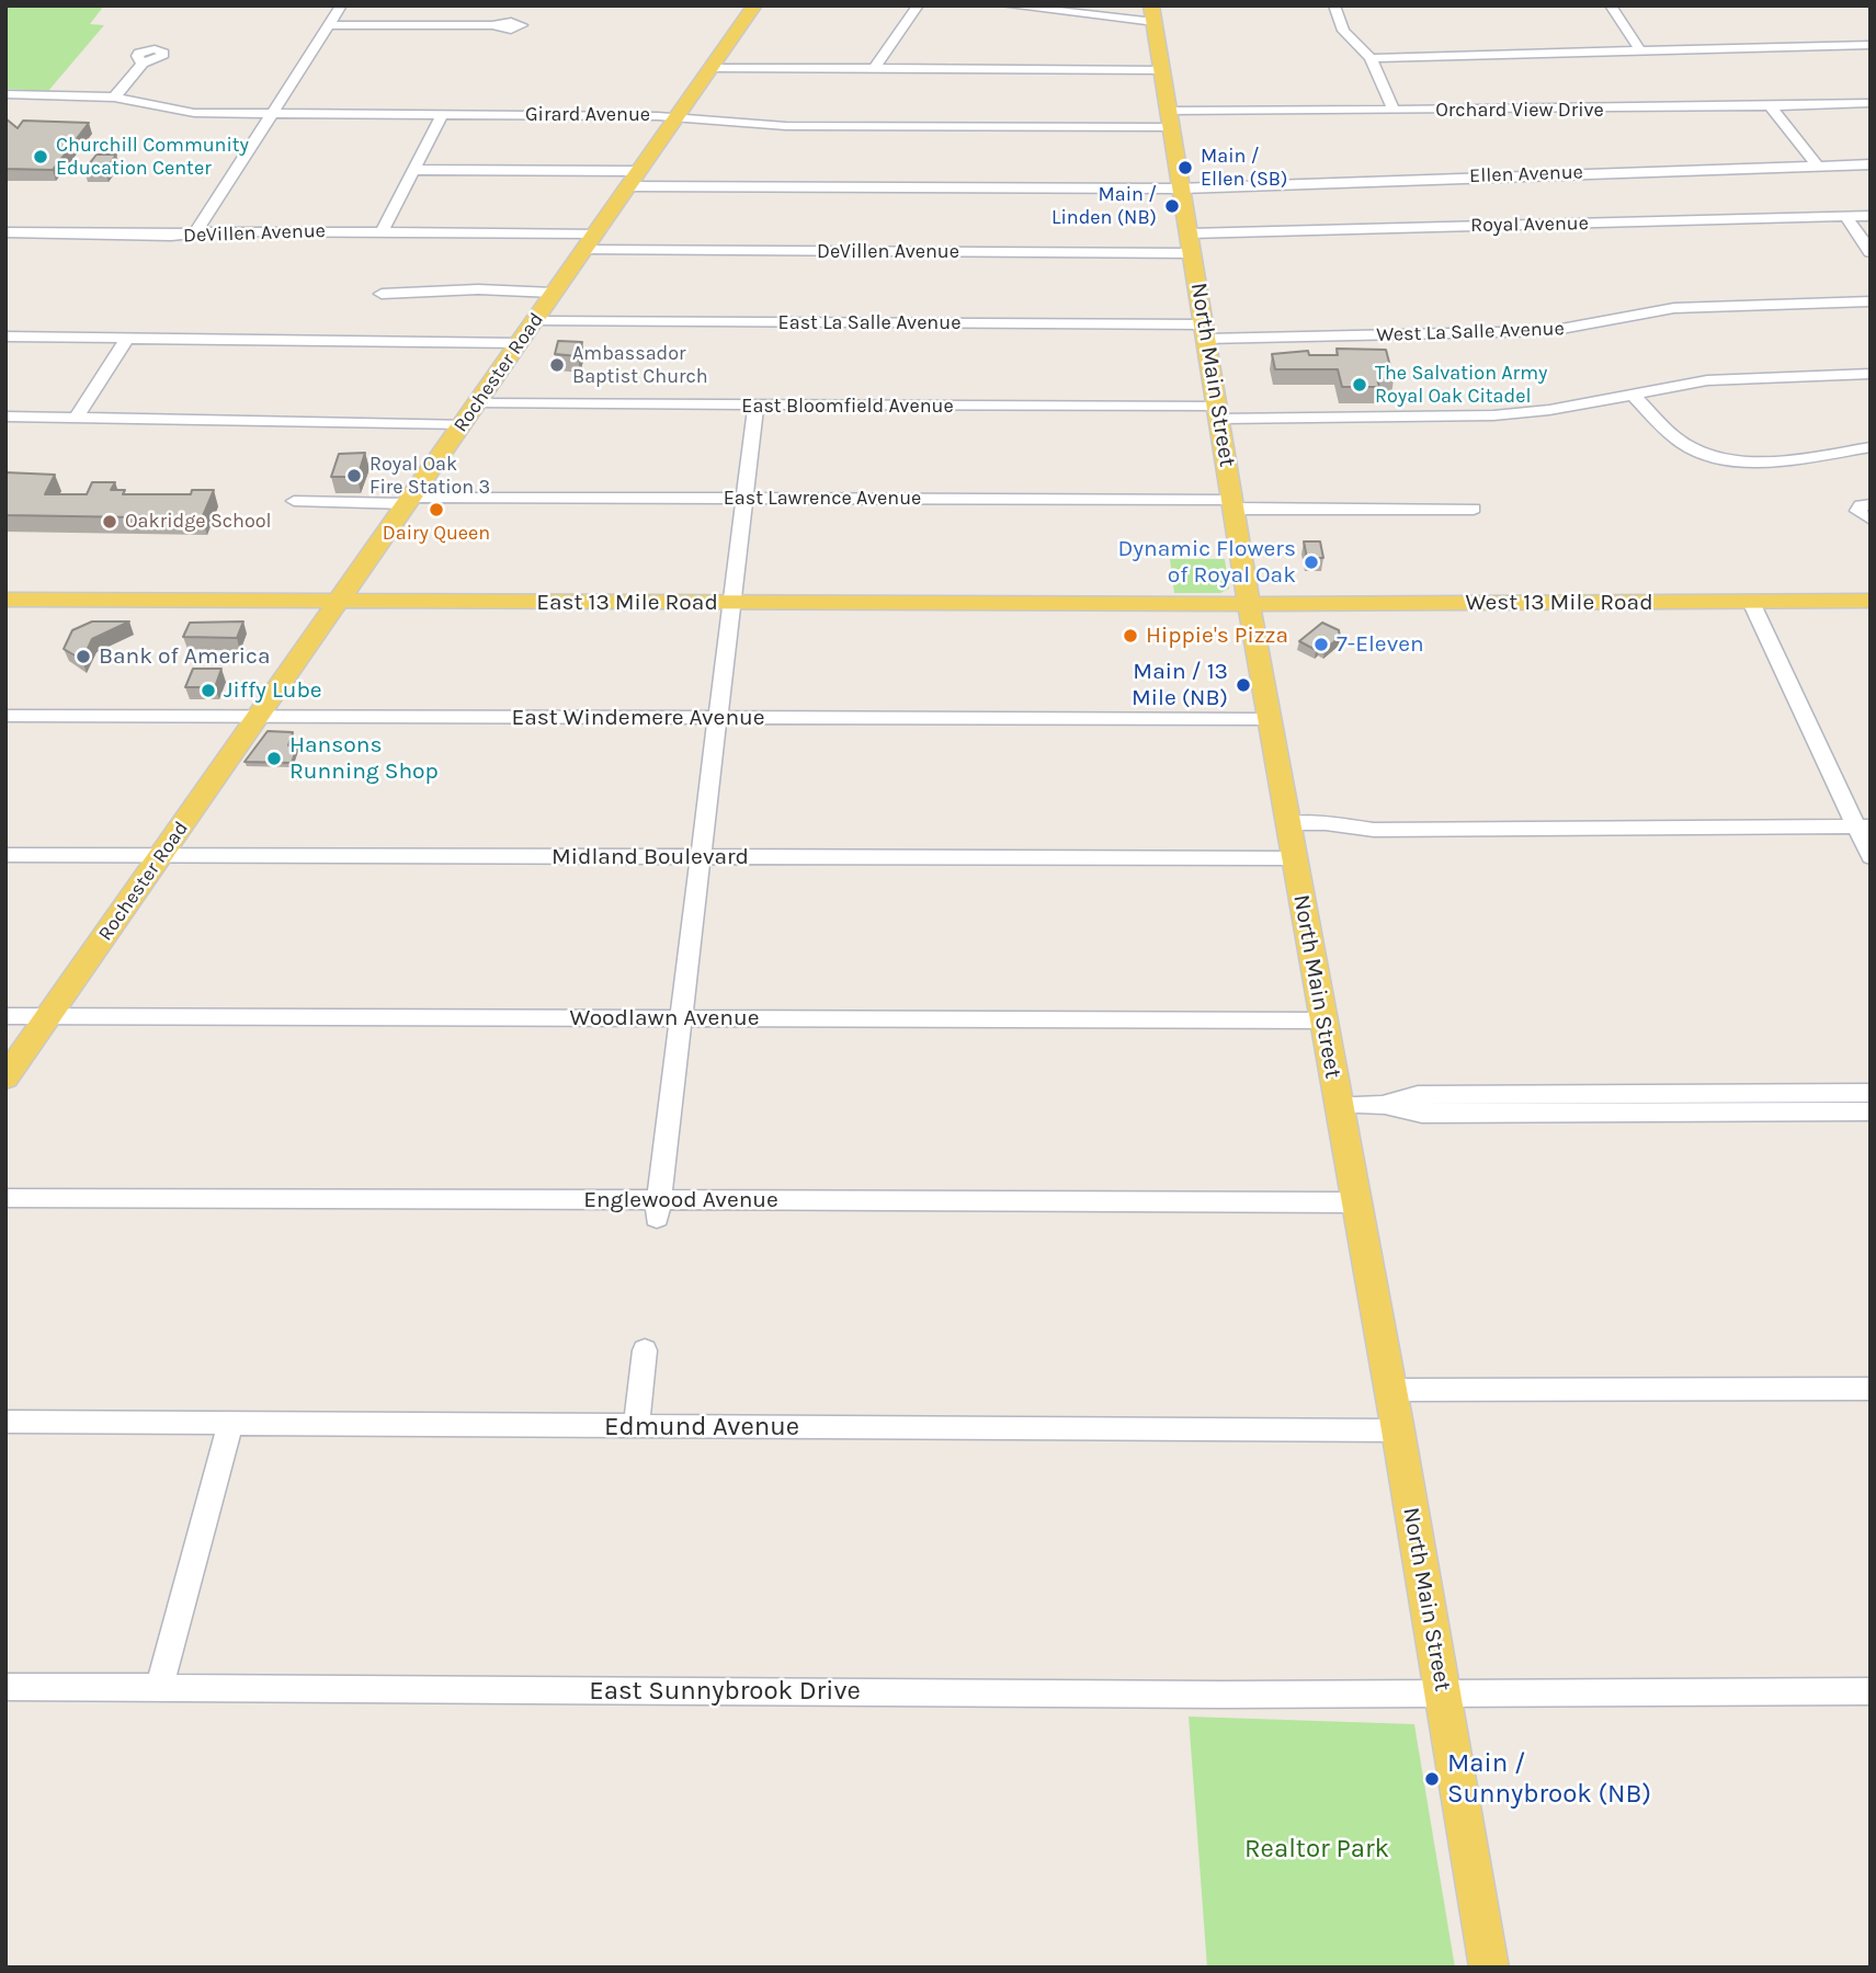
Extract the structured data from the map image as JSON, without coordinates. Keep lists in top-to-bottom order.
{
  "streets": {
    "main road": [
      "Rochester Road",
      "North Main Street",
      "East 13 Mile Road",
      "West 13 Mile Road"
    ],
    "street": [
      "Orchard View Drive",
      "Girard Avenue",
      "Ellen Avenue",
      "Royal Avenue",
      "DeVillen Avenue",
      "East La Salle Avenue",
      "West La Salle Avenue",
      "East Bloomfield Avenue",
      "East Lawrence Avenue",
      "East Windemere Avenue",
      "Midland Boulevard",
      "Woodlawn Avenue",
      "Englewood Avenue",
      "Edmund Avenue",
      "East Sunnybrook Drive"
    ]
  },
  "crossings": [
    ["Orchard View Drive", "Girard Avenue"],
    ["Orchard View Drive", "North Main Street"],
    ["Girard Avenue", "Rochester Road"],
    ["Girard Avenue", "North Main Street"],
    ["Ellen Avenue", "Rochester Road"],
    ["Ellen Avenue", "North Main Street"],
    ["Royal Avenue", "DeVillen Avenue"],
    ["Royal Avenue", "North Main Street"],
    ["DeVillen Avenue", "Rochester Road"],
    ["DeVillen Avenue", "North Main Street"],
    ["East La Salle Avenue", "West La Salle Avenue"],
    ["East La Salle Avenue", "Rochester Road"],
    ["East La Salle Avenue", "North Main Street"],
    ["West La Salle Avenue", "North Main Street"],
    ["Rochester Road", "East Bloomfield Avenue"],
    ["Rochester Road", "East Lawrence Avenue"],
    ["Rochester Road", "East 13 Mile Road"],
    ["Rochester Road", "East Windemere Avenue"],
    ["Rochester Road", "Midland Boulevard"],
    ["Rochester Road", "Woodlawn Avenue"],
    ["North Main Street", "East Bloomfield Avenue"],
    ["North Main Street", "East Lawrence Avenue"],
    ["North Main Street", "East 13 Mile Road"],
    ["North Main Street", "West 13 Mile Road"],
    ["North Main Street", "East Windemere Avenue"],
    ["North Main Street", "Midland Boulevard"],
    ["North Main Street", "Woodlawn Avenue"],
    ["North Main Street", "Englewood Avenue"],
    ["North Main Street", "Edmund Avenue"],
    ["North Main Street", "East Sunnybrook Drive"],
    ["East 13 Mile Road", "West 13 Mile Road"]
  ],
  "parks": ["Realtor Park"],
  "places": [
    "Churchill Community Education Center",
    "Main / Ellen (SB)",
    "Main / Linden (NB)",
    "Ambassador Baptist Church",
    "The Salvation Army Royal Oak Citadel",
    "Royal Oak Fire Station 3",
    "Dairy Queen",
    "Oakridge School",
    "Dynamic Flowers of Royal Oak",
    "Hippie's Pizza",
    "7-Eleven",
    "Bank of America",
    "Main / 13 Mile (NB)",
    "Jiffy Lube",
    "Hansons Running Shop",
    "Main / Sunnybrook (NB)"
  ]
}
